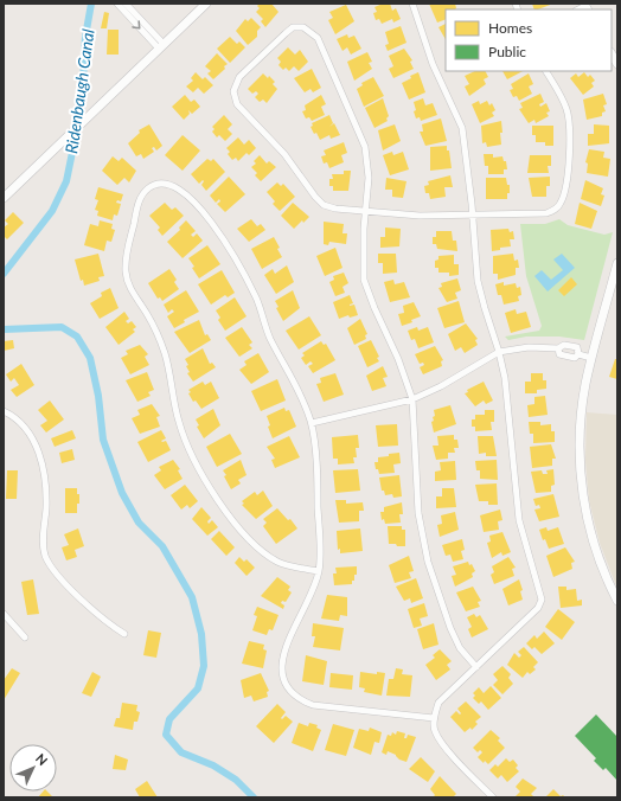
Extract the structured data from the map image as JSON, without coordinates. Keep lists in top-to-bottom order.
{
  "water": ["Ridenbaugh Canal"],
  "legend": ["Homes", "Public"],
  "north": "top right"
}
